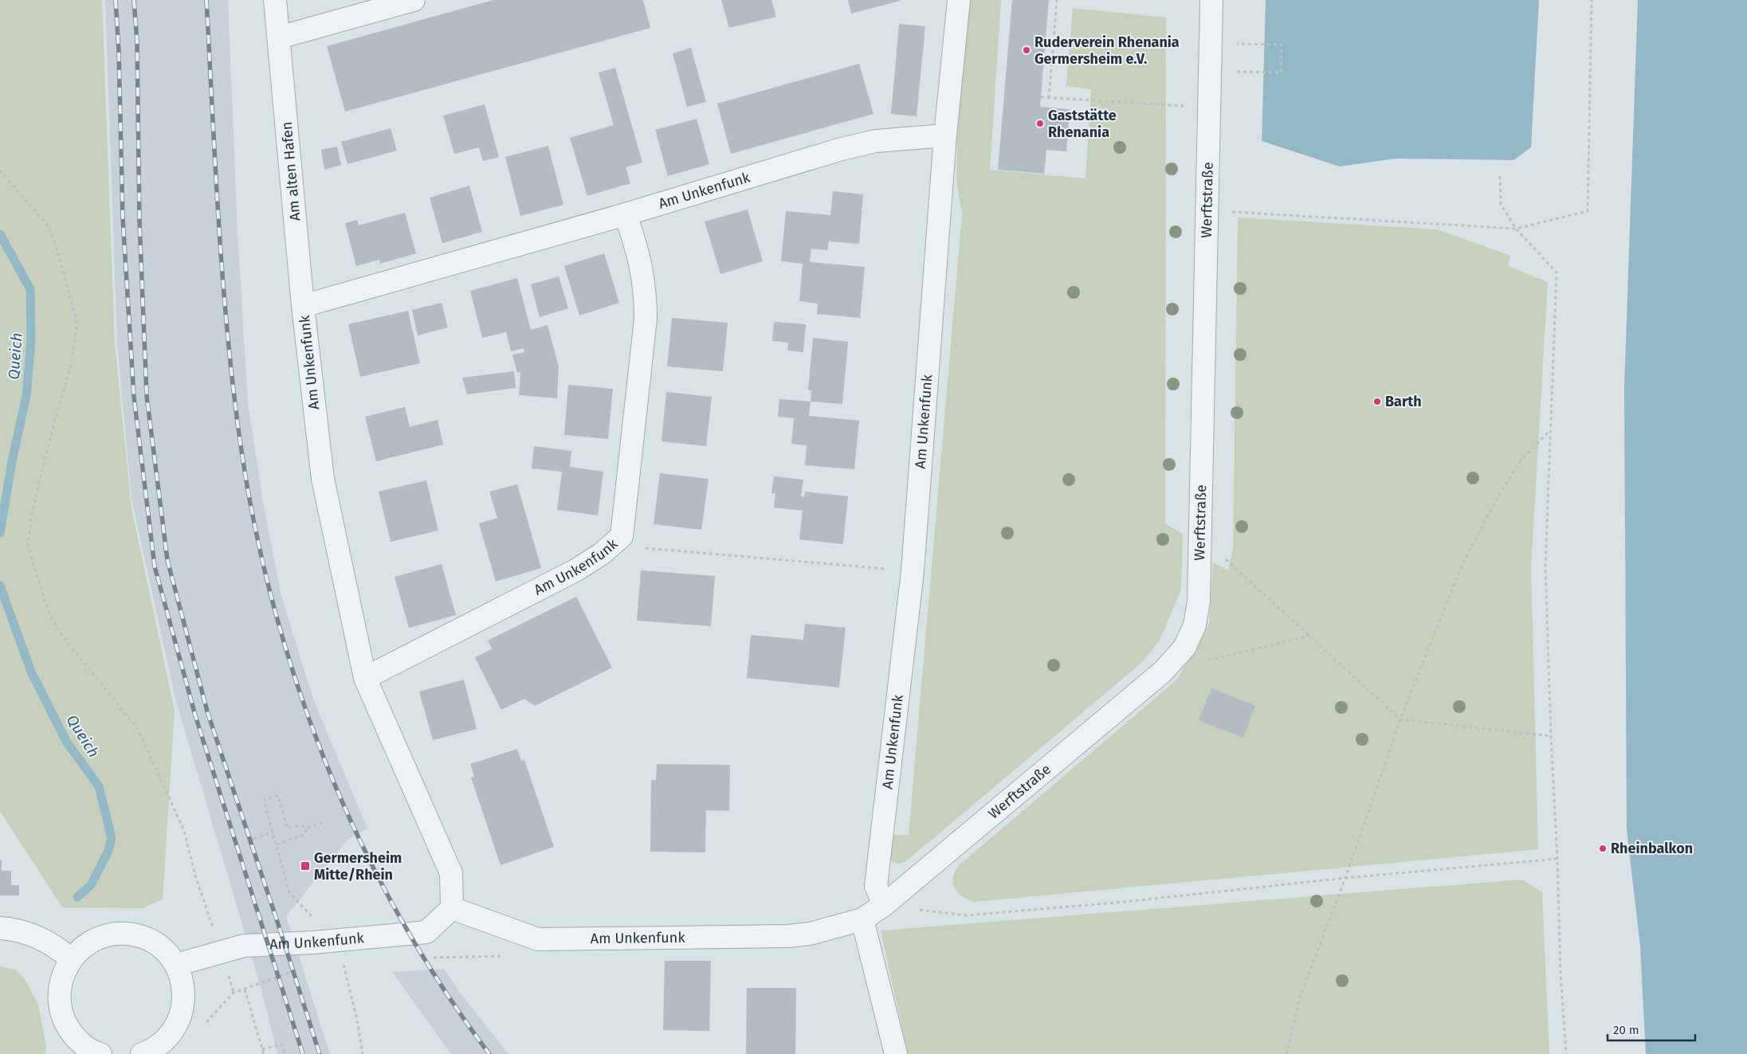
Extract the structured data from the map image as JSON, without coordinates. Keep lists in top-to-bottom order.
{
  "streets": {
    "street": ["Am alten Hafen", "Am Unkenfunk", "Werftstraße"]
  },
  "crossings": [
    ["Am alten Hafen", "Am Unkenfunk"],
    ["Am Unkenfunk", "Werftstraße"]
  ],
  "water": ["Queich"],
  "places": {
    "other": [
      "Ruderverein Rhenania Germersheim e.V.",
      "Gaststätte Rhenania",
      "Barth",
      "Rheinbalkon"
    ],
    "transit": ["Germersheim Mitte/Rhein"]
  },
  "scale_bar": "20 m"
}
